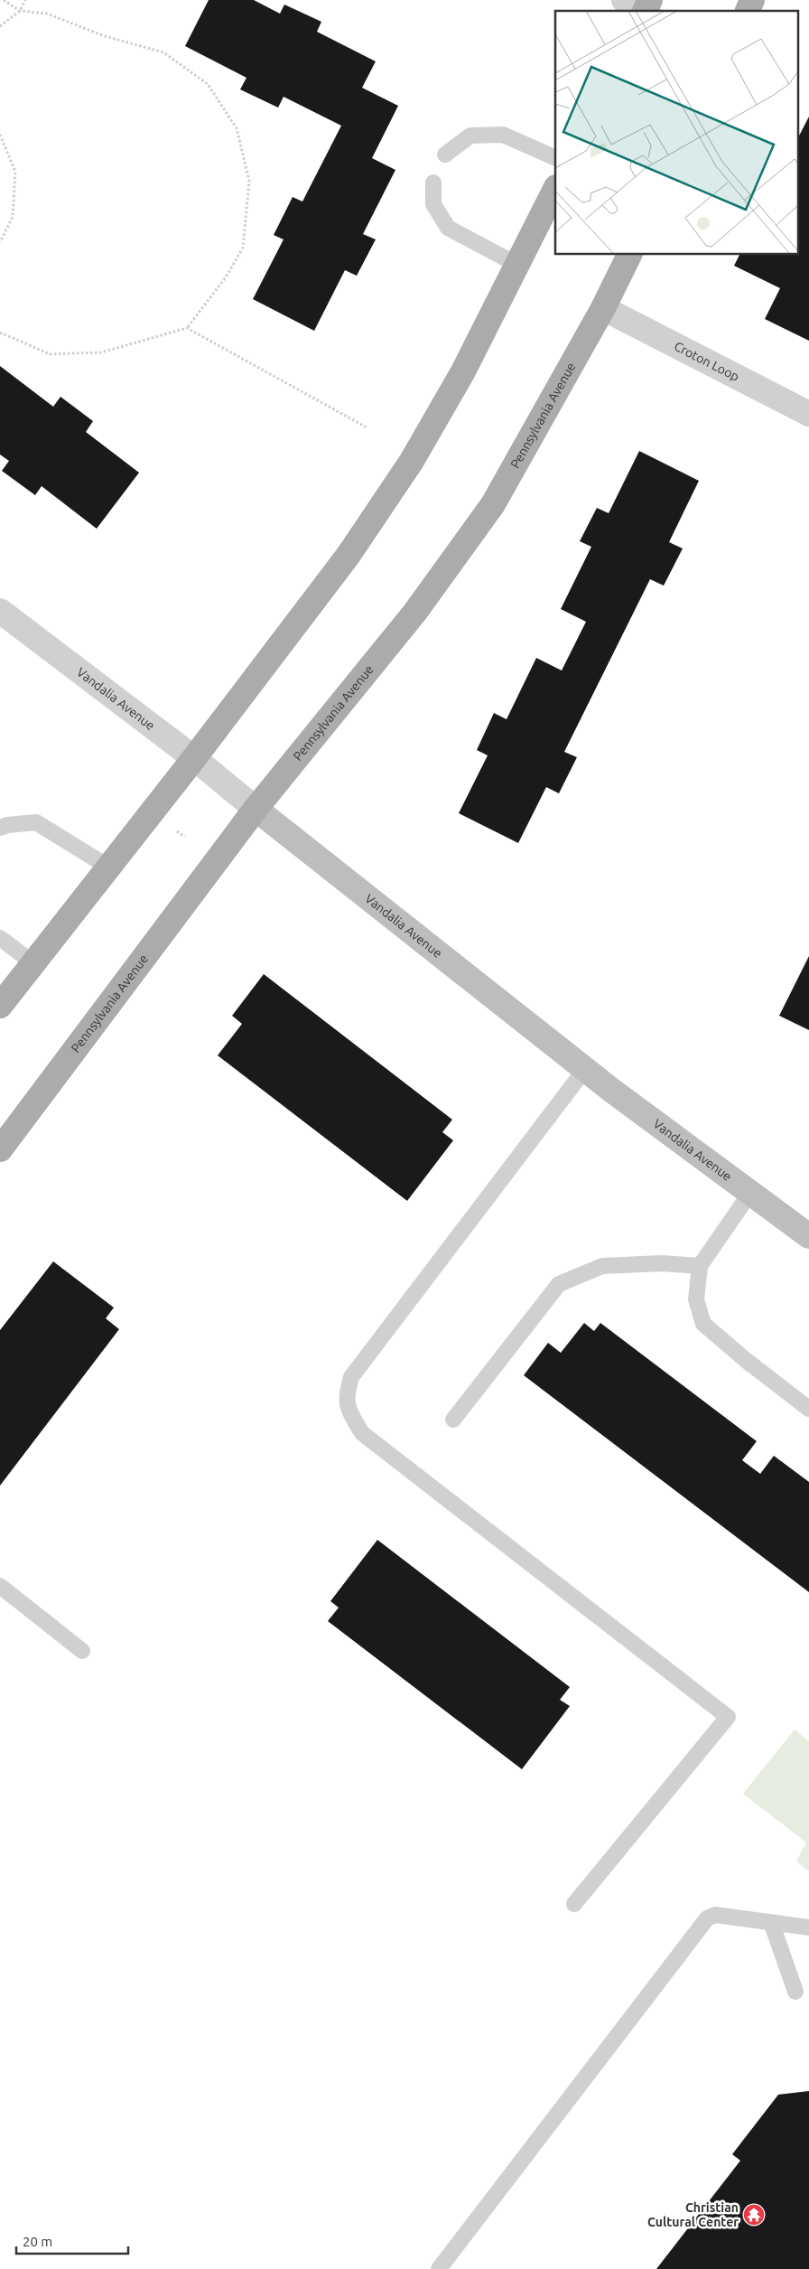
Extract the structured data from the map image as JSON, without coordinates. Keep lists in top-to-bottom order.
{
  "streets": {
    "main road": ["Pennsylvania Avenue"],
    "street": ["Croton Loop", "Vandalia Avenue"]
  },
  "crossings": [
    ["Croton Loop", "Pennsylvania Avenue"],
    ["Pennsylvania Avenue", "Vandalia Avenue"]
  ],
  "places": {
    "temple": ["Christian Cultural Center"]
  },
  "scale_bar": "20 m"
}
